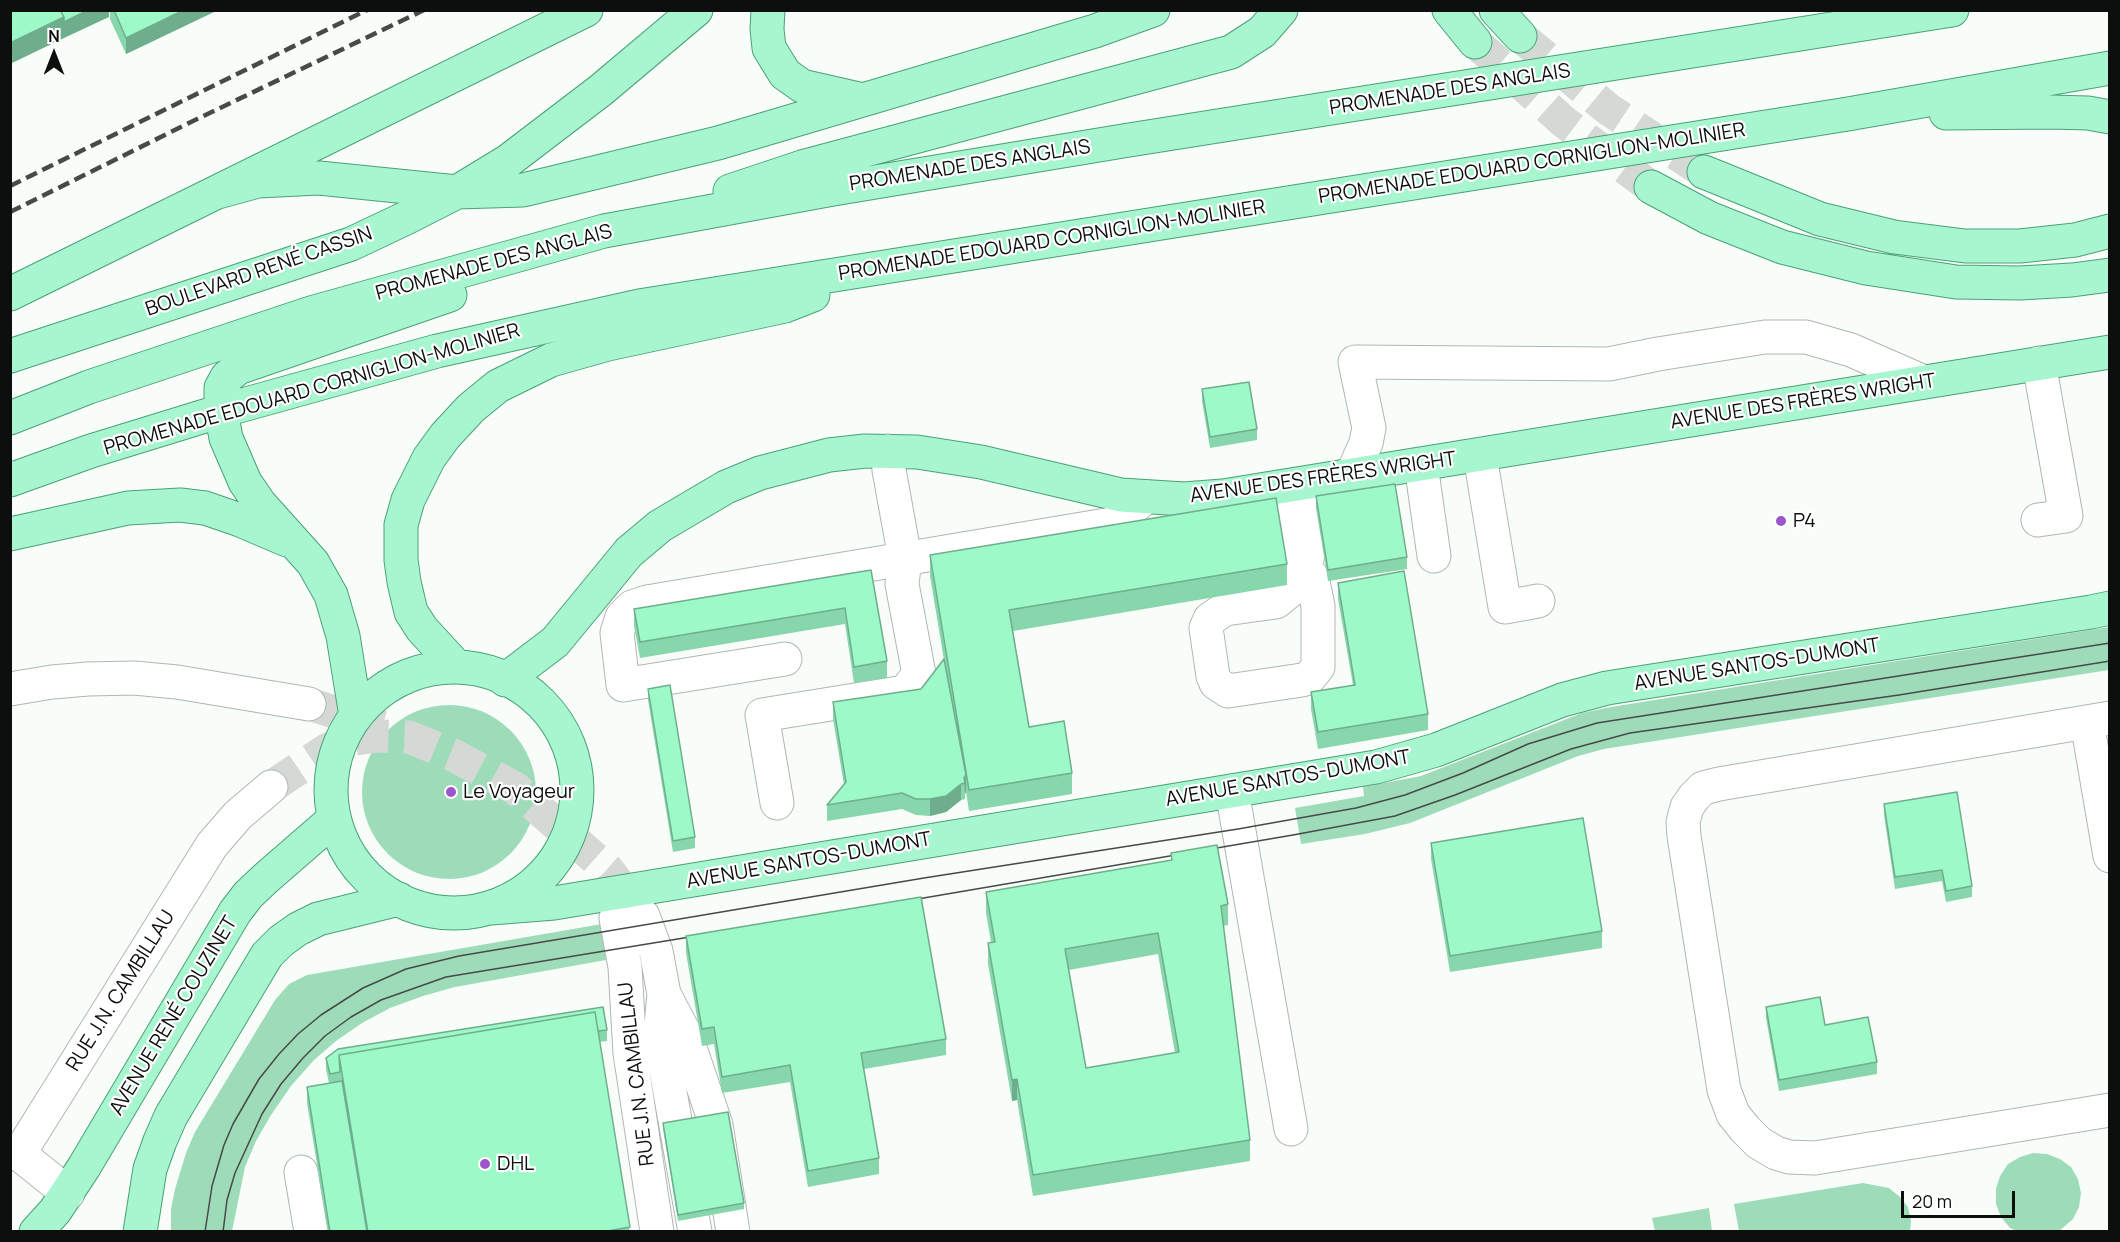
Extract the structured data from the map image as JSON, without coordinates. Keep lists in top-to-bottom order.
{
  "streets": {
    "main road": [
      "PROMENADE DES ANGLAIS",
      "PROMENADE EDOUARD CORNIGLION-MOLINIER",
      "BOULEVARD RENÉ CASSIN",
      "AVENUE DES FRÈRES WRIGHT",
      "AVENUE SANTOS-DUMONT",
      "AVENUE RENÉ COUZINET"
    ],
    "lane": ["RUE J.N. CAMBILLAU"]
  },
  "crossings": [
    ["RUE J.N. CAMBILLAU", "AVENUE RENÉ COUZINET"]
  ],
  "places": ["P4", "Le Voyageur", "DHL"],
  "scale_bar": "20 m",
  "north": "top"
}
